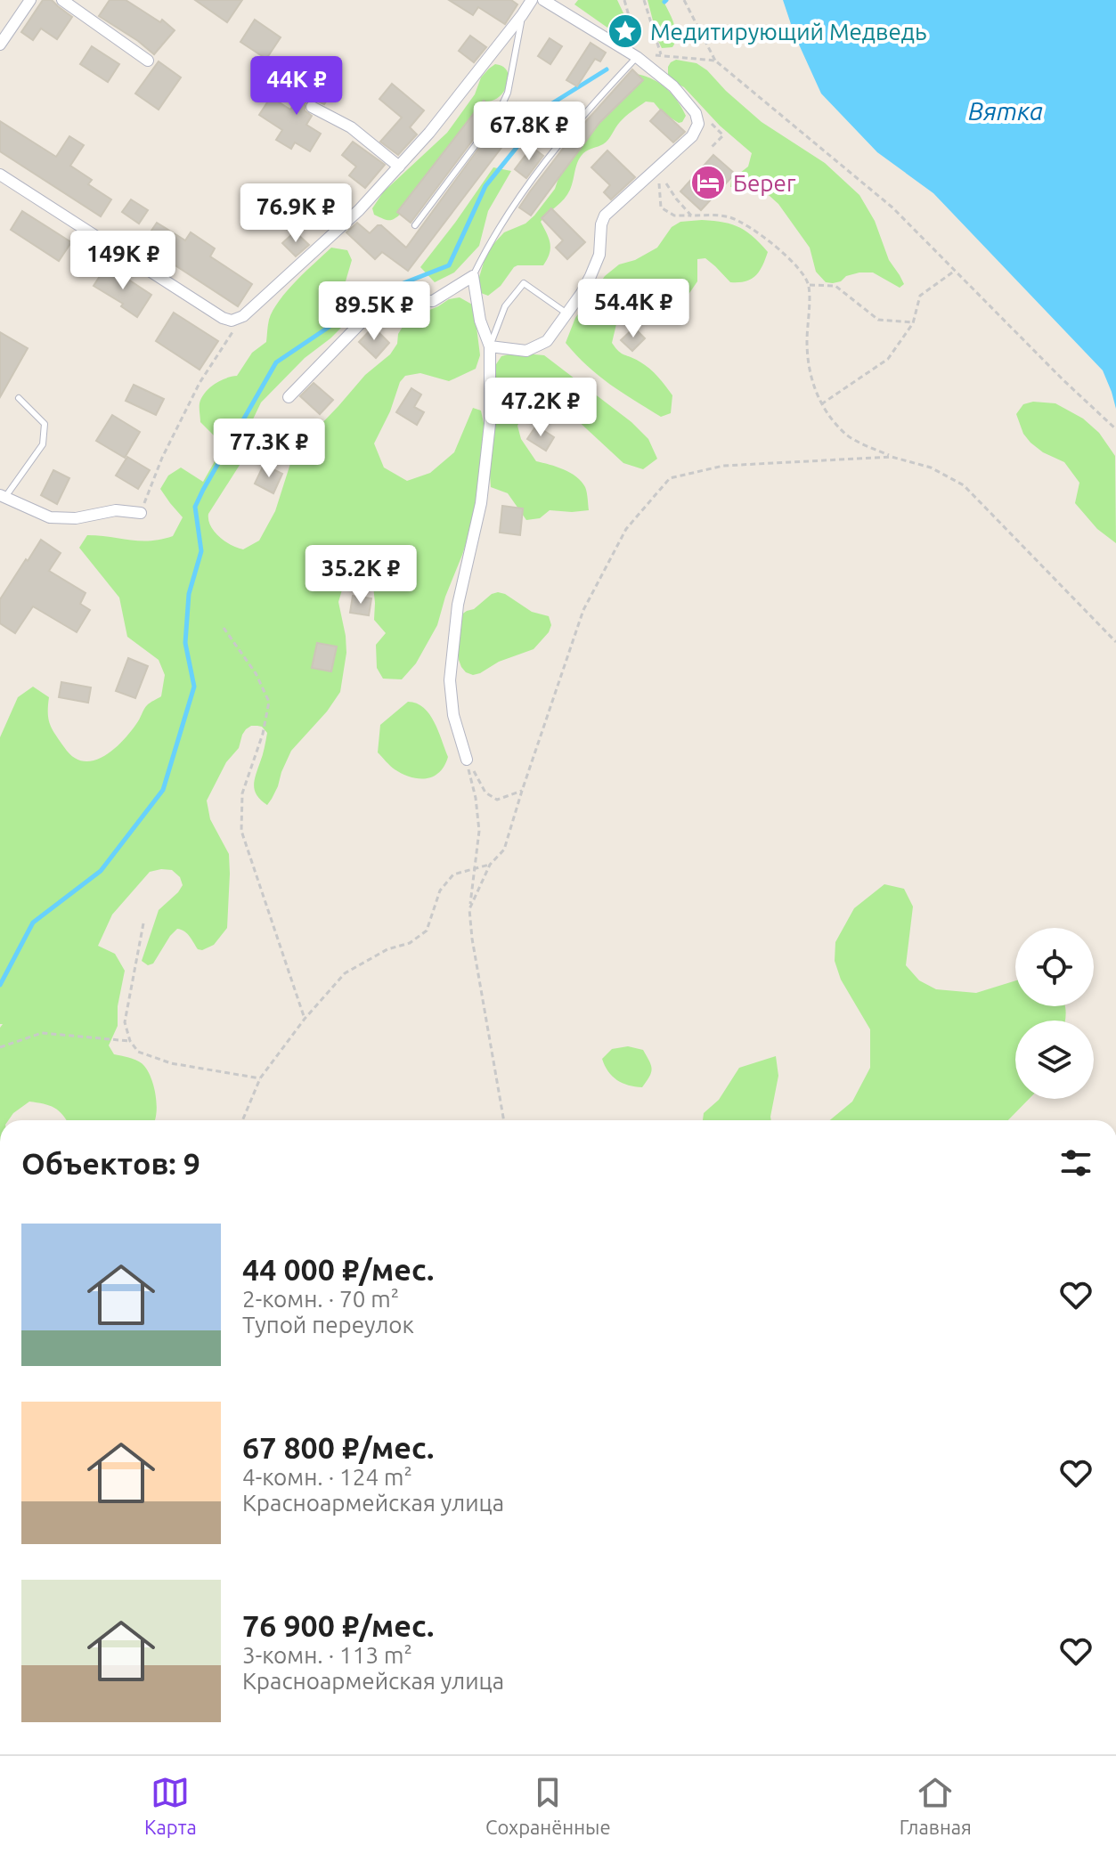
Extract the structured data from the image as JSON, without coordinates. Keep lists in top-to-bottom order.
{
  "water": ["Вятка"],
  "places": {
    "place": ["Медитирующий Медведь"],
    "hotel": ["Берег"]
  },
  "page": {
    "price": [
      "44K ₽",
      "67.8K ₽",
      "76.9K ₽",
      "149K ₽",
      "54.4K ₽",
      "89.5K ₽",
      "47.2K ₽",
      "77.3K ₽",
      "35.2K ₽"
    ],
    "heading": "Объектов: 9",
    "list": [
      {
        "name": "44 000 ₽/мес.",
        "note": "2-комн. · 70 m² · Тупой переулок"
      },
      {
        "name": "67 800 ₽/мес.",
        "note": "4-комн. · 124 m² · Красноармейская улица"
      },
      {
        "name": "76 900 ₽/мес.",
        "note": "3-комн. · 113 m² · Красноармейская улица"
      }
    ],
    "tabs": ["Карта", "Сохранённые", "Главная"]
  }
}
